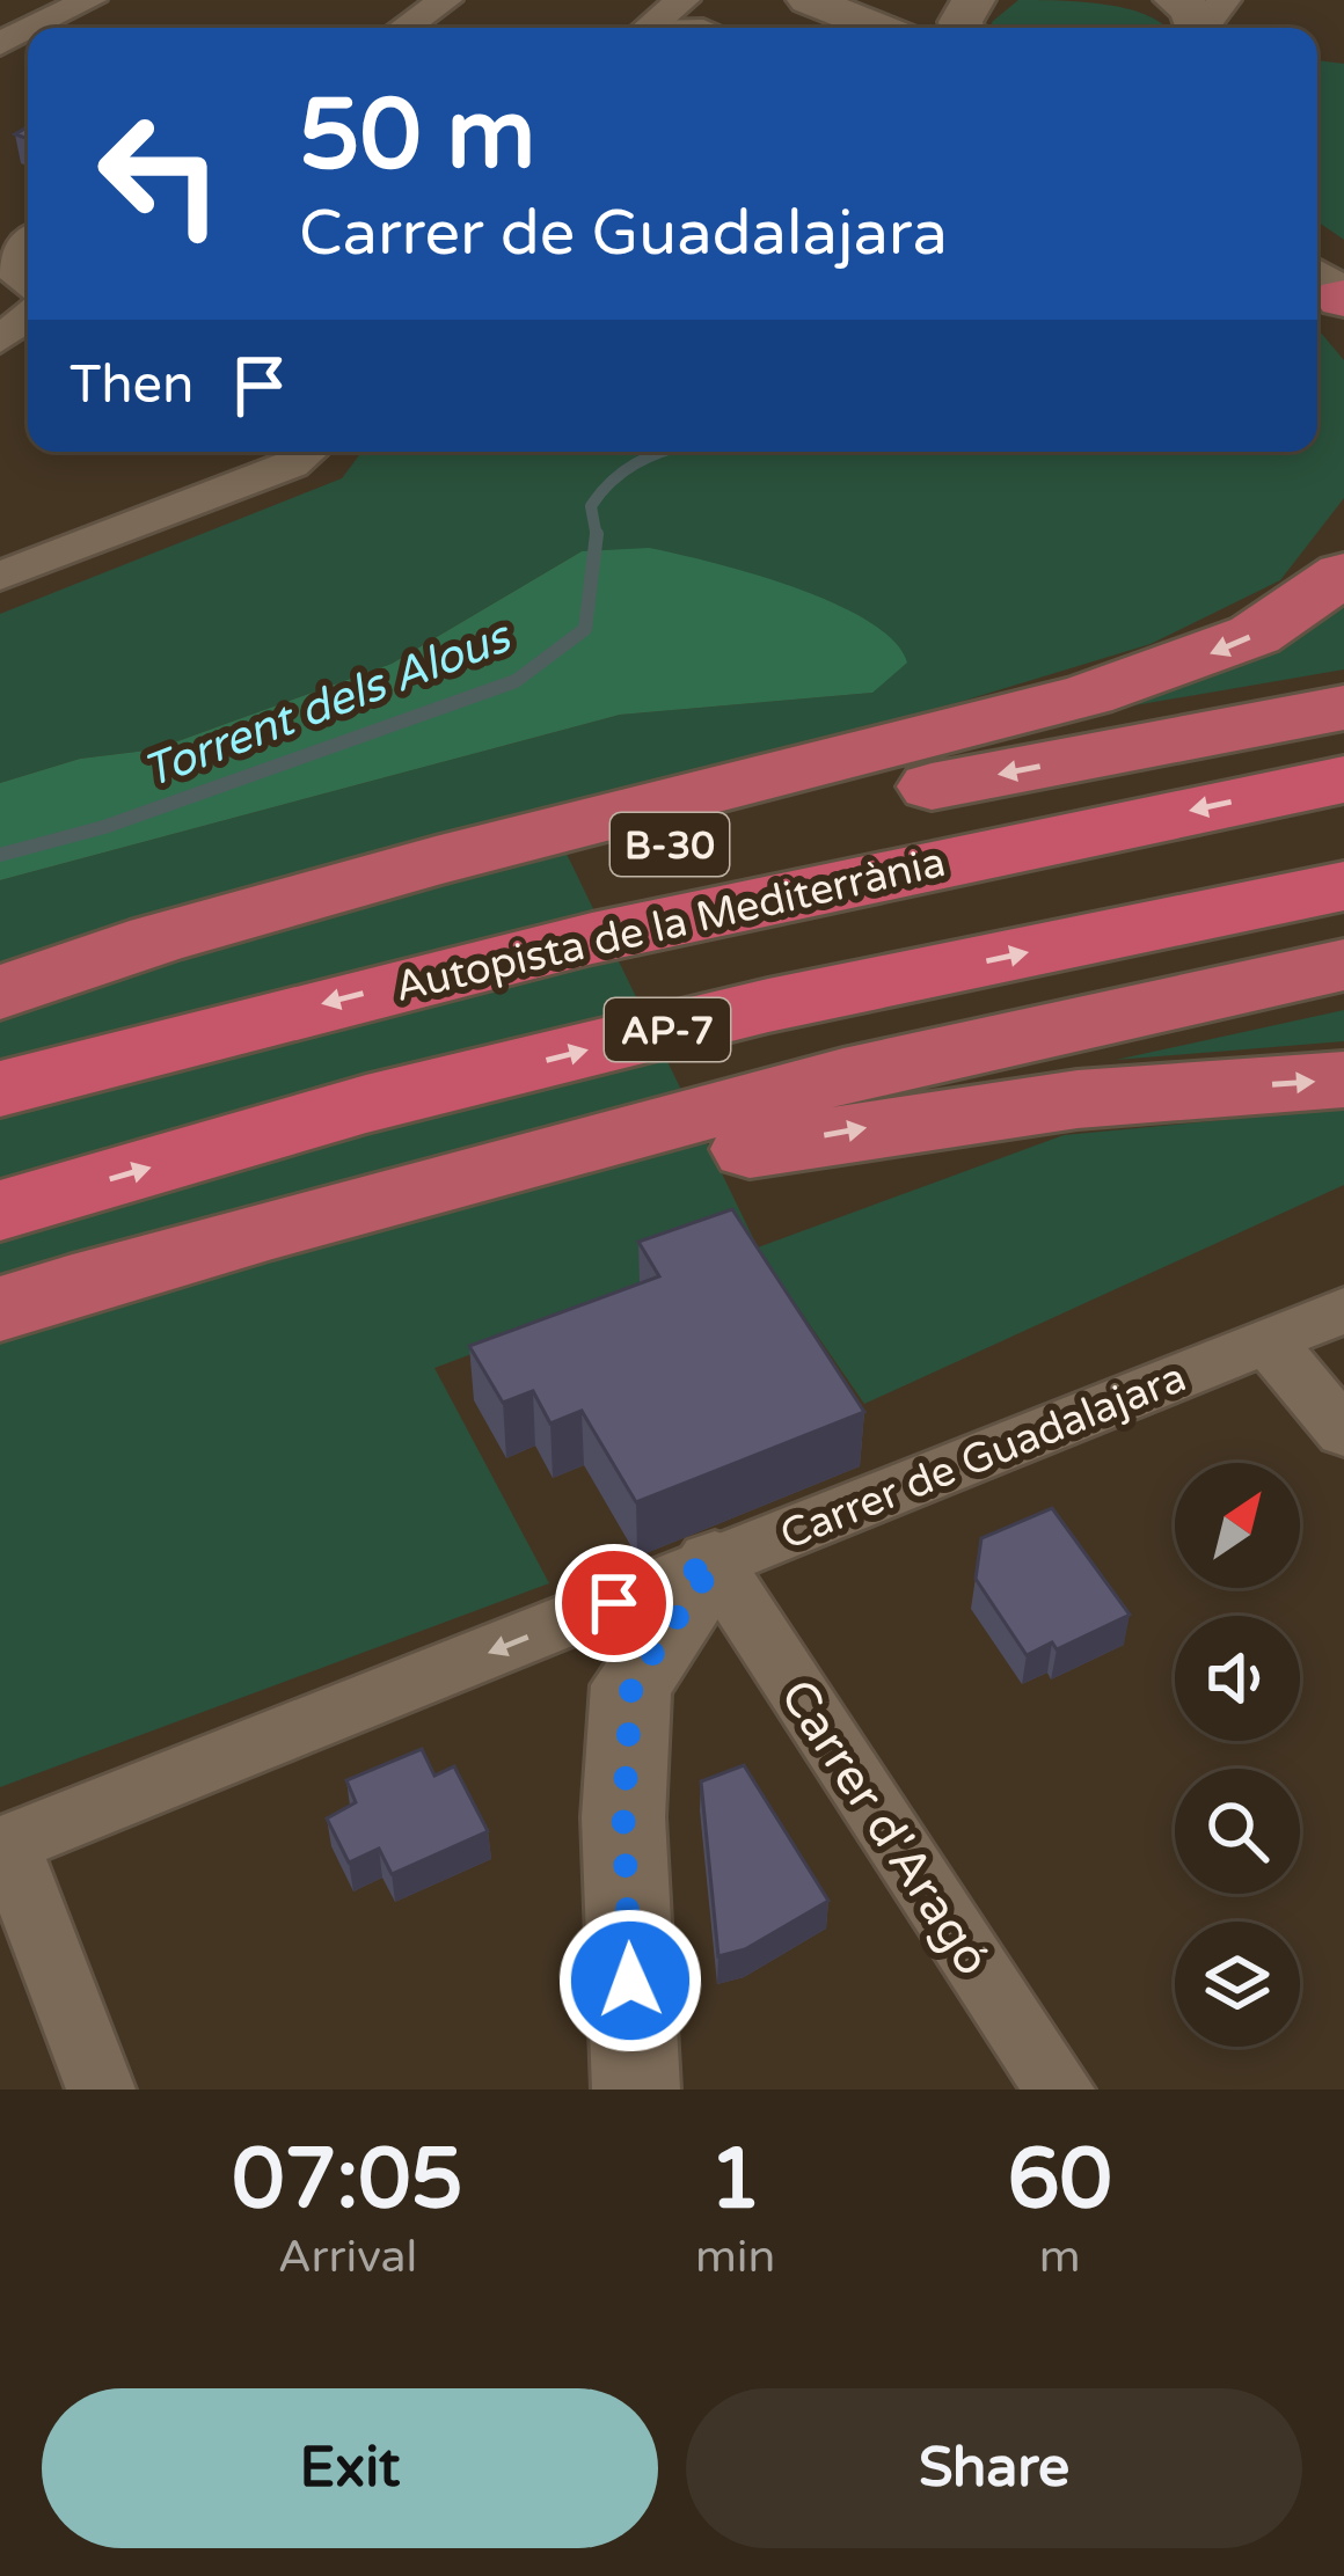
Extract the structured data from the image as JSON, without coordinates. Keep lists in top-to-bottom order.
{
  "streets": {
    "highway": ["B-30", "Autopista de la Mediterrània", "AP-7"],
    "street": ["Carrer de Guadalajara", "Carrer d'Aragó"]
  },
  "crossings": [
    ["Carrer de Guadalajara", "Carrer d'Aragó"]
  ],
  "one_way": ["Carrer de Guadalajara"],
  "water": ["Torrent dels Alous"],
  "north": "top right",
  "page": {
    "turn": ["50 m", "Carrer de Guadalajara"],
    "then": "Then",
    "eta": [
      "07:05",
      "Arrival",
      "1",
      "min",
      "60",
      "m"
    ],
    "buttons": ["Exit", "Share"]
  }
}
